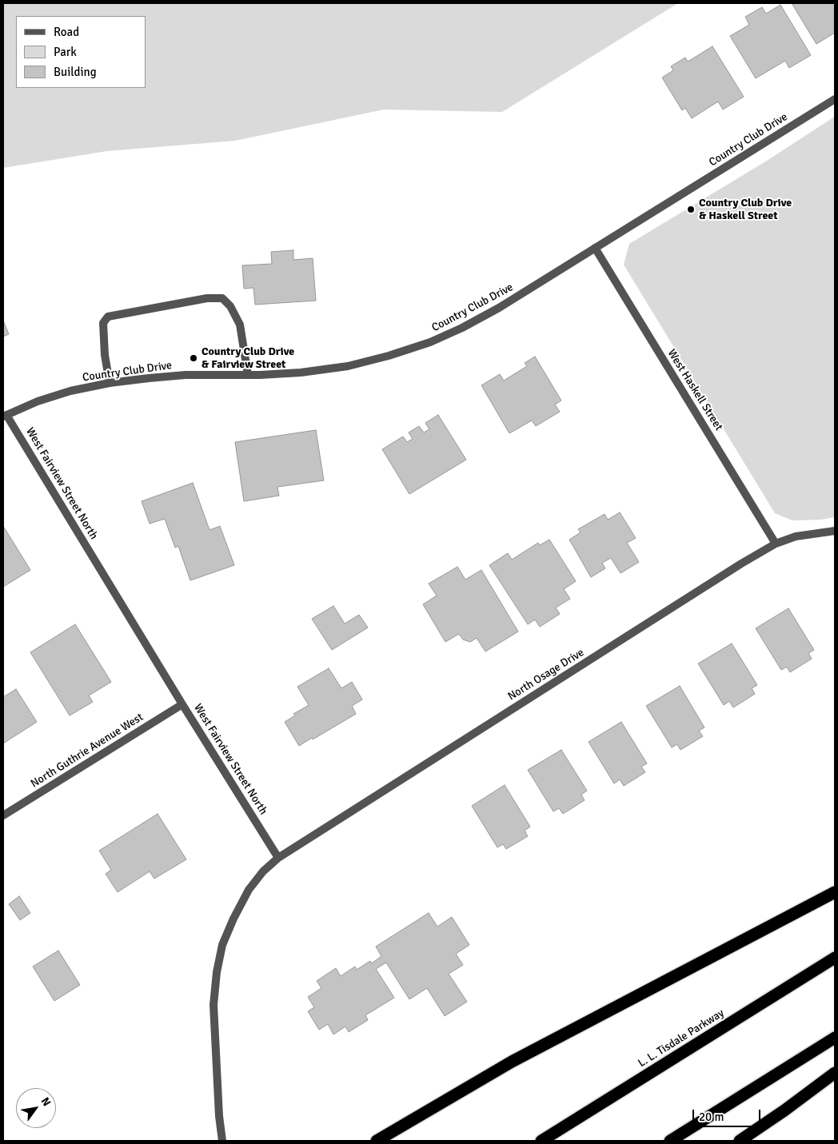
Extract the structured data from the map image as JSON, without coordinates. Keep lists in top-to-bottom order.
{
  "streets": {
    "highway": ["L. L. Tisdale Parkway"],
    "street": [
      "Country Club Drive",
      "West Haskell Street",
      "West Fairview Street North",
      "North Osage Drive",
      "North Guthrie Avenue West"
    ]
  },
  "crossings": [
    ["Country Club Drive", "West Haskell Street"],
    ["Country Club Drive", "West Fairview Street North"],
    ["West Haskell Street", "North Osage Drive"],
    ["West Fairview Street North", "North Osage Drive"],
    ["West Fairview Street North", "North Guthrie Avenue West"]
  ],
  "places": ["Country Club Drive & Haskell Street", "Country Club Drive & Fairview Street"],
  "legend": ["Road", "Park", "Building"],
  "scale_bar": "20 m",
  "north": "top right"
}
